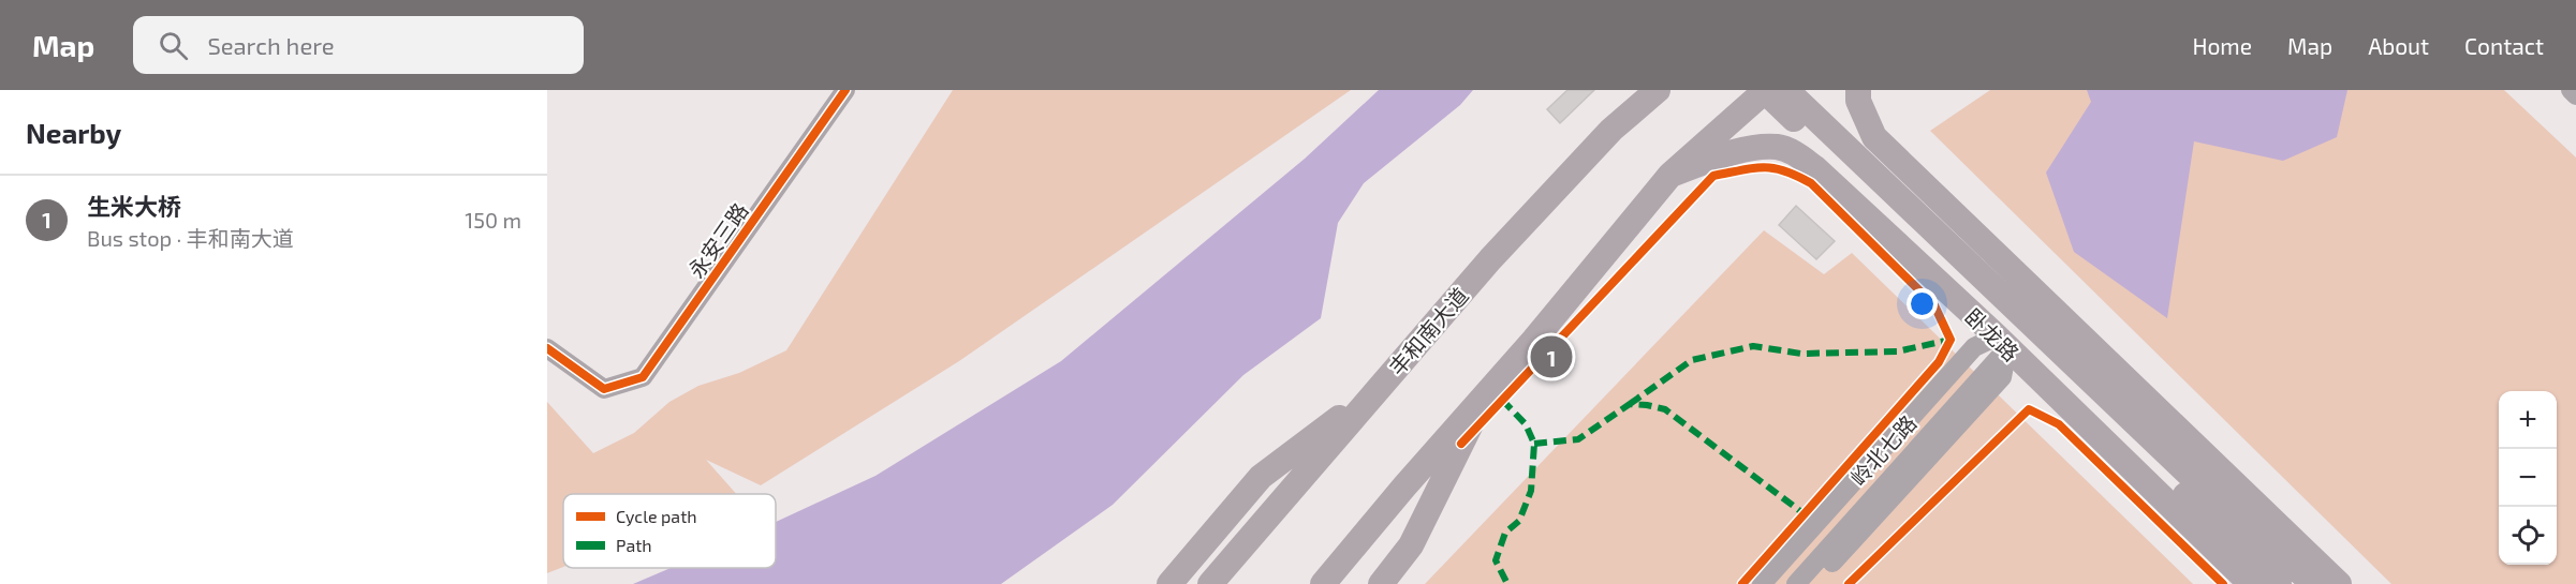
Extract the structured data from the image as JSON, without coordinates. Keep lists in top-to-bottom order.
{
  "streets": {
    "main road": ["丰和南大道", "卧龙路"],
    "street": ["永安三路", "岭北七路"]
  },
  "crossings": [
    ["卧龙路", "岭北七路"]
  ],
  "legend": ["Cycle path", "Path"],
  "page": {
    "header": "Map",
    "search": "Search here",
    "nav": [
      "Home",
      "Map",
      "About",
      "Contact"
    ],
    "heading": "Nearby",
    "list": [
      {
        "mark": "1",
        "name": "生米大桥",
        "note": "Bus stop · 丰和南大道",
        "value": "150 m"
      }
    ],
    "pins": "1",
    "map_buttons": ["+", "−"]
  }
}
